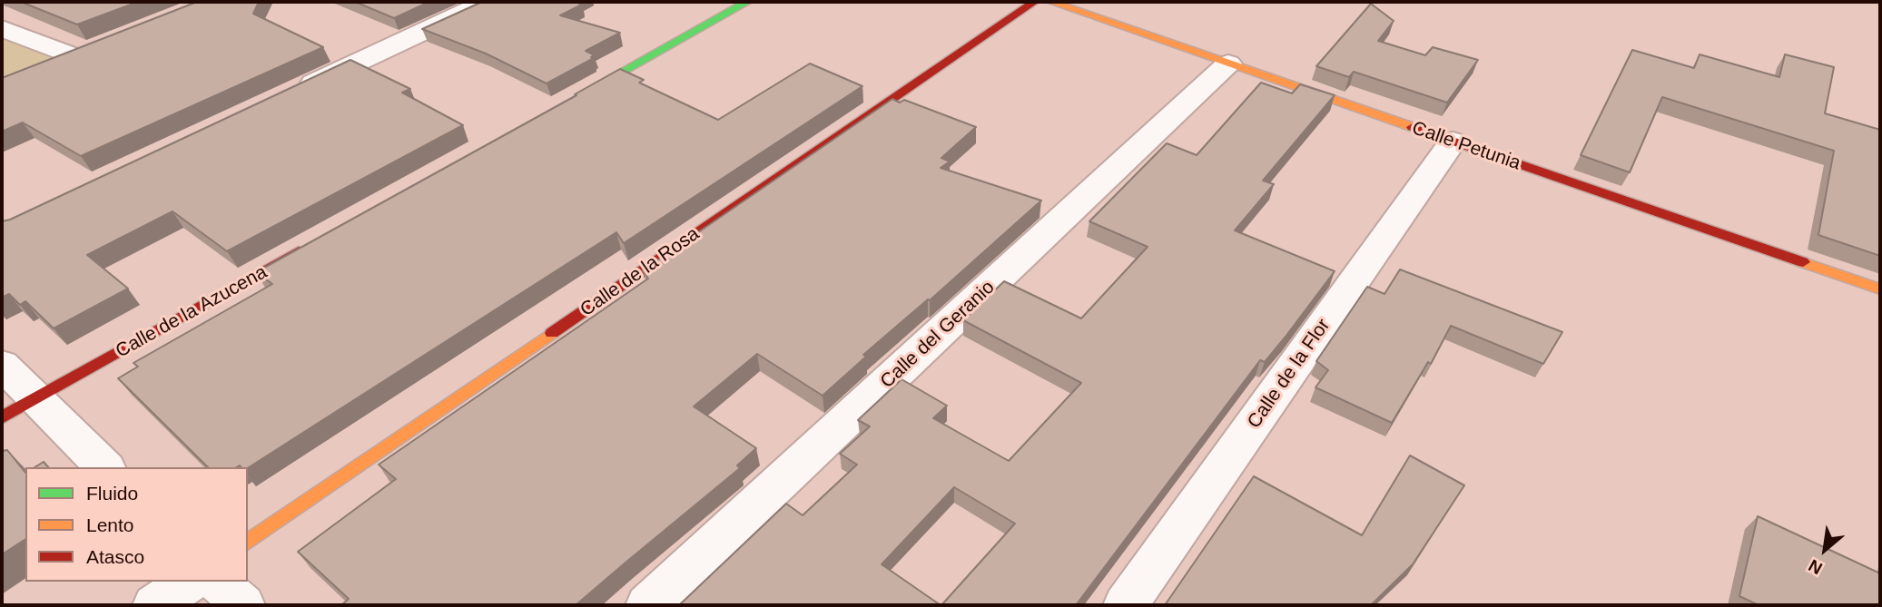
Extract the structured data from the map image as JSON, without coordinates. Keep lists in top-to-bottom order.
{
  "streets": {
    "street": [
      "Calle Petunia",
      "Calle de la Rosa",
      "Calle de la Azucena",
      "Calle del Geranio",
      "Calle de la Flor"
    ]
  },
  "crossings": [
    ["Calle Petunia", "Calle del Geranio"],
    ["Calle Petunia", "Calle de la Flor"]
  ],
  "legend": ["Fluido", "Lento", "Atasco"],
  "north": "bottom left"
}
